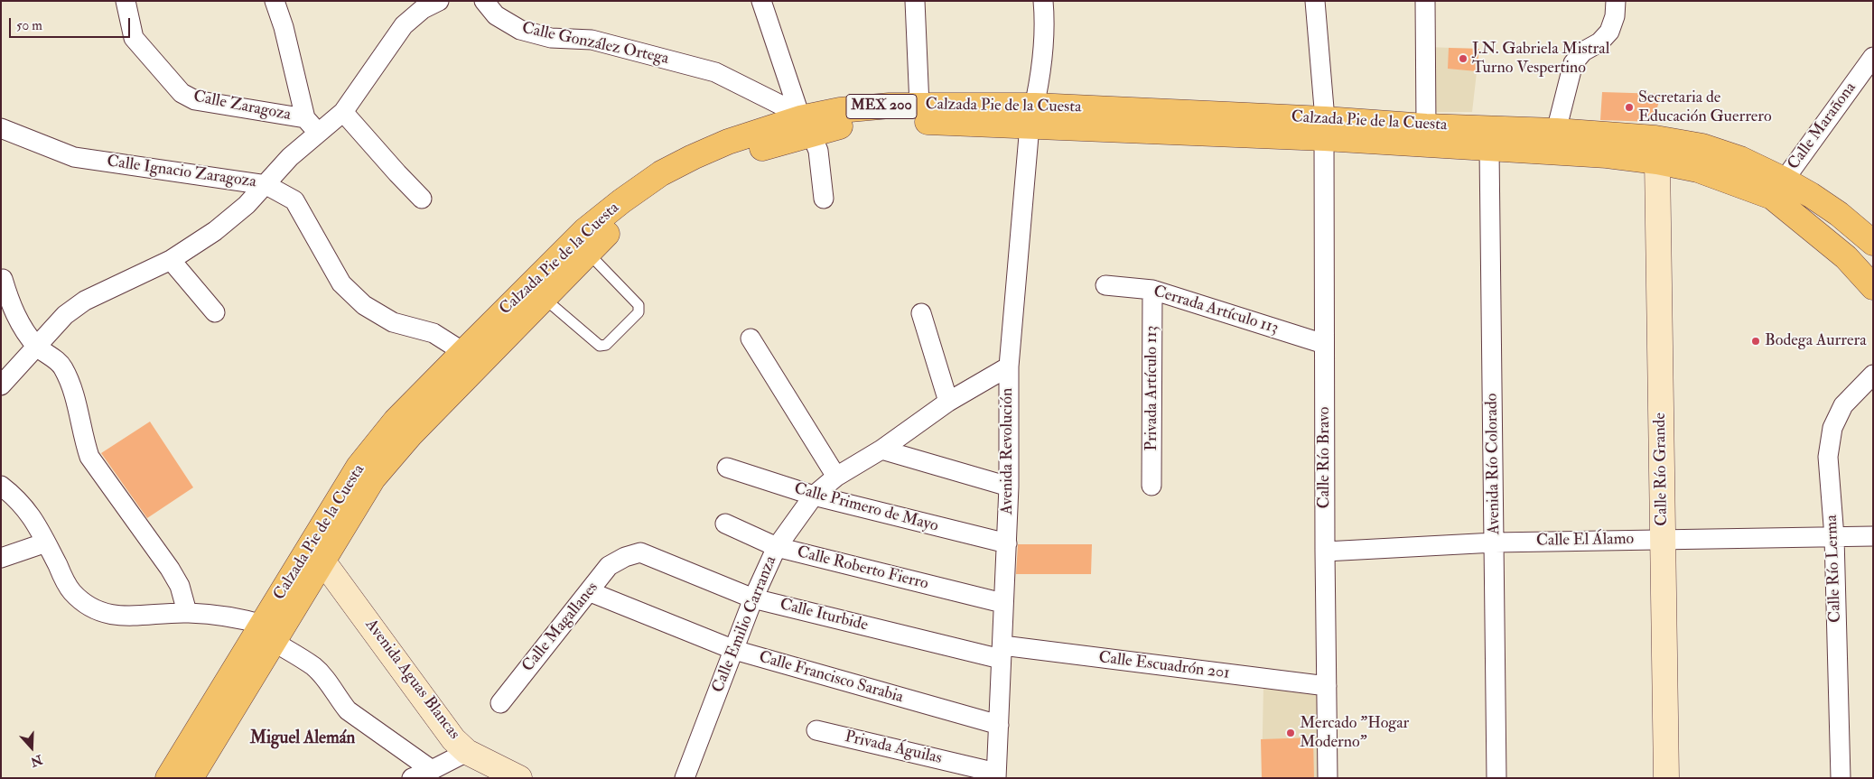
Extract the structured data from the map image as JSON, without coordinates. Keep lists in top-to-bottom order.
{
  "streets": {
    "main road": ["MEX 200", "Calzada Pie de la Cuesta"],
    "street": [
      "Calle González Ortega",
      "Calle Zaragoza",
      "Calle Marañona",
      "Calle Ignacio Zaragoza",
      "Cerrada Artículo 113",
      "Privada Artículo 113",
      "Avenida Revolución",
      "Calle Río Bravo",
      "Avenida Río Colorado",
      "Calle Río Grande",
      "Calle Primero de Mayo",
      "Calle El Álamo",
      "Calle Roberto Fierro",
      "Calle Río Lerma",
      "Calle Iturbide",
      "Calle Emilio Carranza",
      "Calle Magallanes",
      "Calle Escuadrón 201",
      "Calle Francisco Sarabia",
      "Avenida Aguas Blancas",
      "Privada Águilas"
    ]
  },
  "crossings": [
    ["Calle González Ortega", "Calzada Pie de la Cuesta"],
    ["Calzada Pie de la Cuesta", "Calle Marañona"],
    ["Calzada Pie de la Cuesta", "Calle Ignacio Zaragoza"],
    ["Calzada Pie de la Cuesta", "Avenida Revolución"],
    ["Calzada Pie de la Cuesta", "Calle Río Bravo"],
    ["Calzada Pie de la Cuesta", "Avenida Río Colorado"],
    ["Calzada Pie de la Cuesta", "Calle Río Grande"],
    ["Calzada Pie de la Cuesta", "Avenida Aguas Blancas"],
    ["Cerrada Artículo 113", "Privada Artículo 113"],
    ["Cerrada Artículo 113", "Calle Río Bravo"],
    ["Avenida Revolución", "Calle Primero de Mayo"],
    ["Avenida Revolución", "Calle Roberto Fierro"],
    ["Avenida Revolución", "Calle Iturbide"],
    ["Avenida Revolución", "Calle Emilio Carranza"],
    ["Avenida Revolución", "Calle Escuadrón 201"],
    ["Avenida Revolución", "Calle Francisco Sarabia"],
    ["Avenida Revolución", "Privada Águilas"],
    ["Calle Río Bravo", "Calle El Álamo"],
    ["Calle Río Bravo", "Calle Escuadrón 201"],
    ["Avenida Río Colorado", "Calle El Álamo"],
    ["Calle Río Grande", "Calle El Álamo"],
    ["Calle Primero de Mayo", "Calle Emilio Carranza"],
    ["Calle El Álamo", "Calle Río Lerma"],
    ["Calle Roberto Fierro", "Calle Emilio Carranza"],
    ["Calle Iturbide", "Calle Emilio Carranza"],
    ["Calle Iturbide", "Calle Magallanes"],
    ["Calle Iturbide", "Calle Escuadrón 201"],
    ["Calle Emilio Carranza", "Calle Francisco Sarabia"],
    ["Calle Magallanes", "Calle Francisco Sarabia"]
  ],
  "districts": ["Miguel Alemán"],
  "places": [
    "J.N. Gabriela Mistral Turno Vespertino",
    "Secretaria de Educación Guerrero",
    "Bodega Aurrera",
    "Mercado \"Hogar Moderno\""
  ],
  "scale_bar": "50 m",
  "north": "bottom"
}
